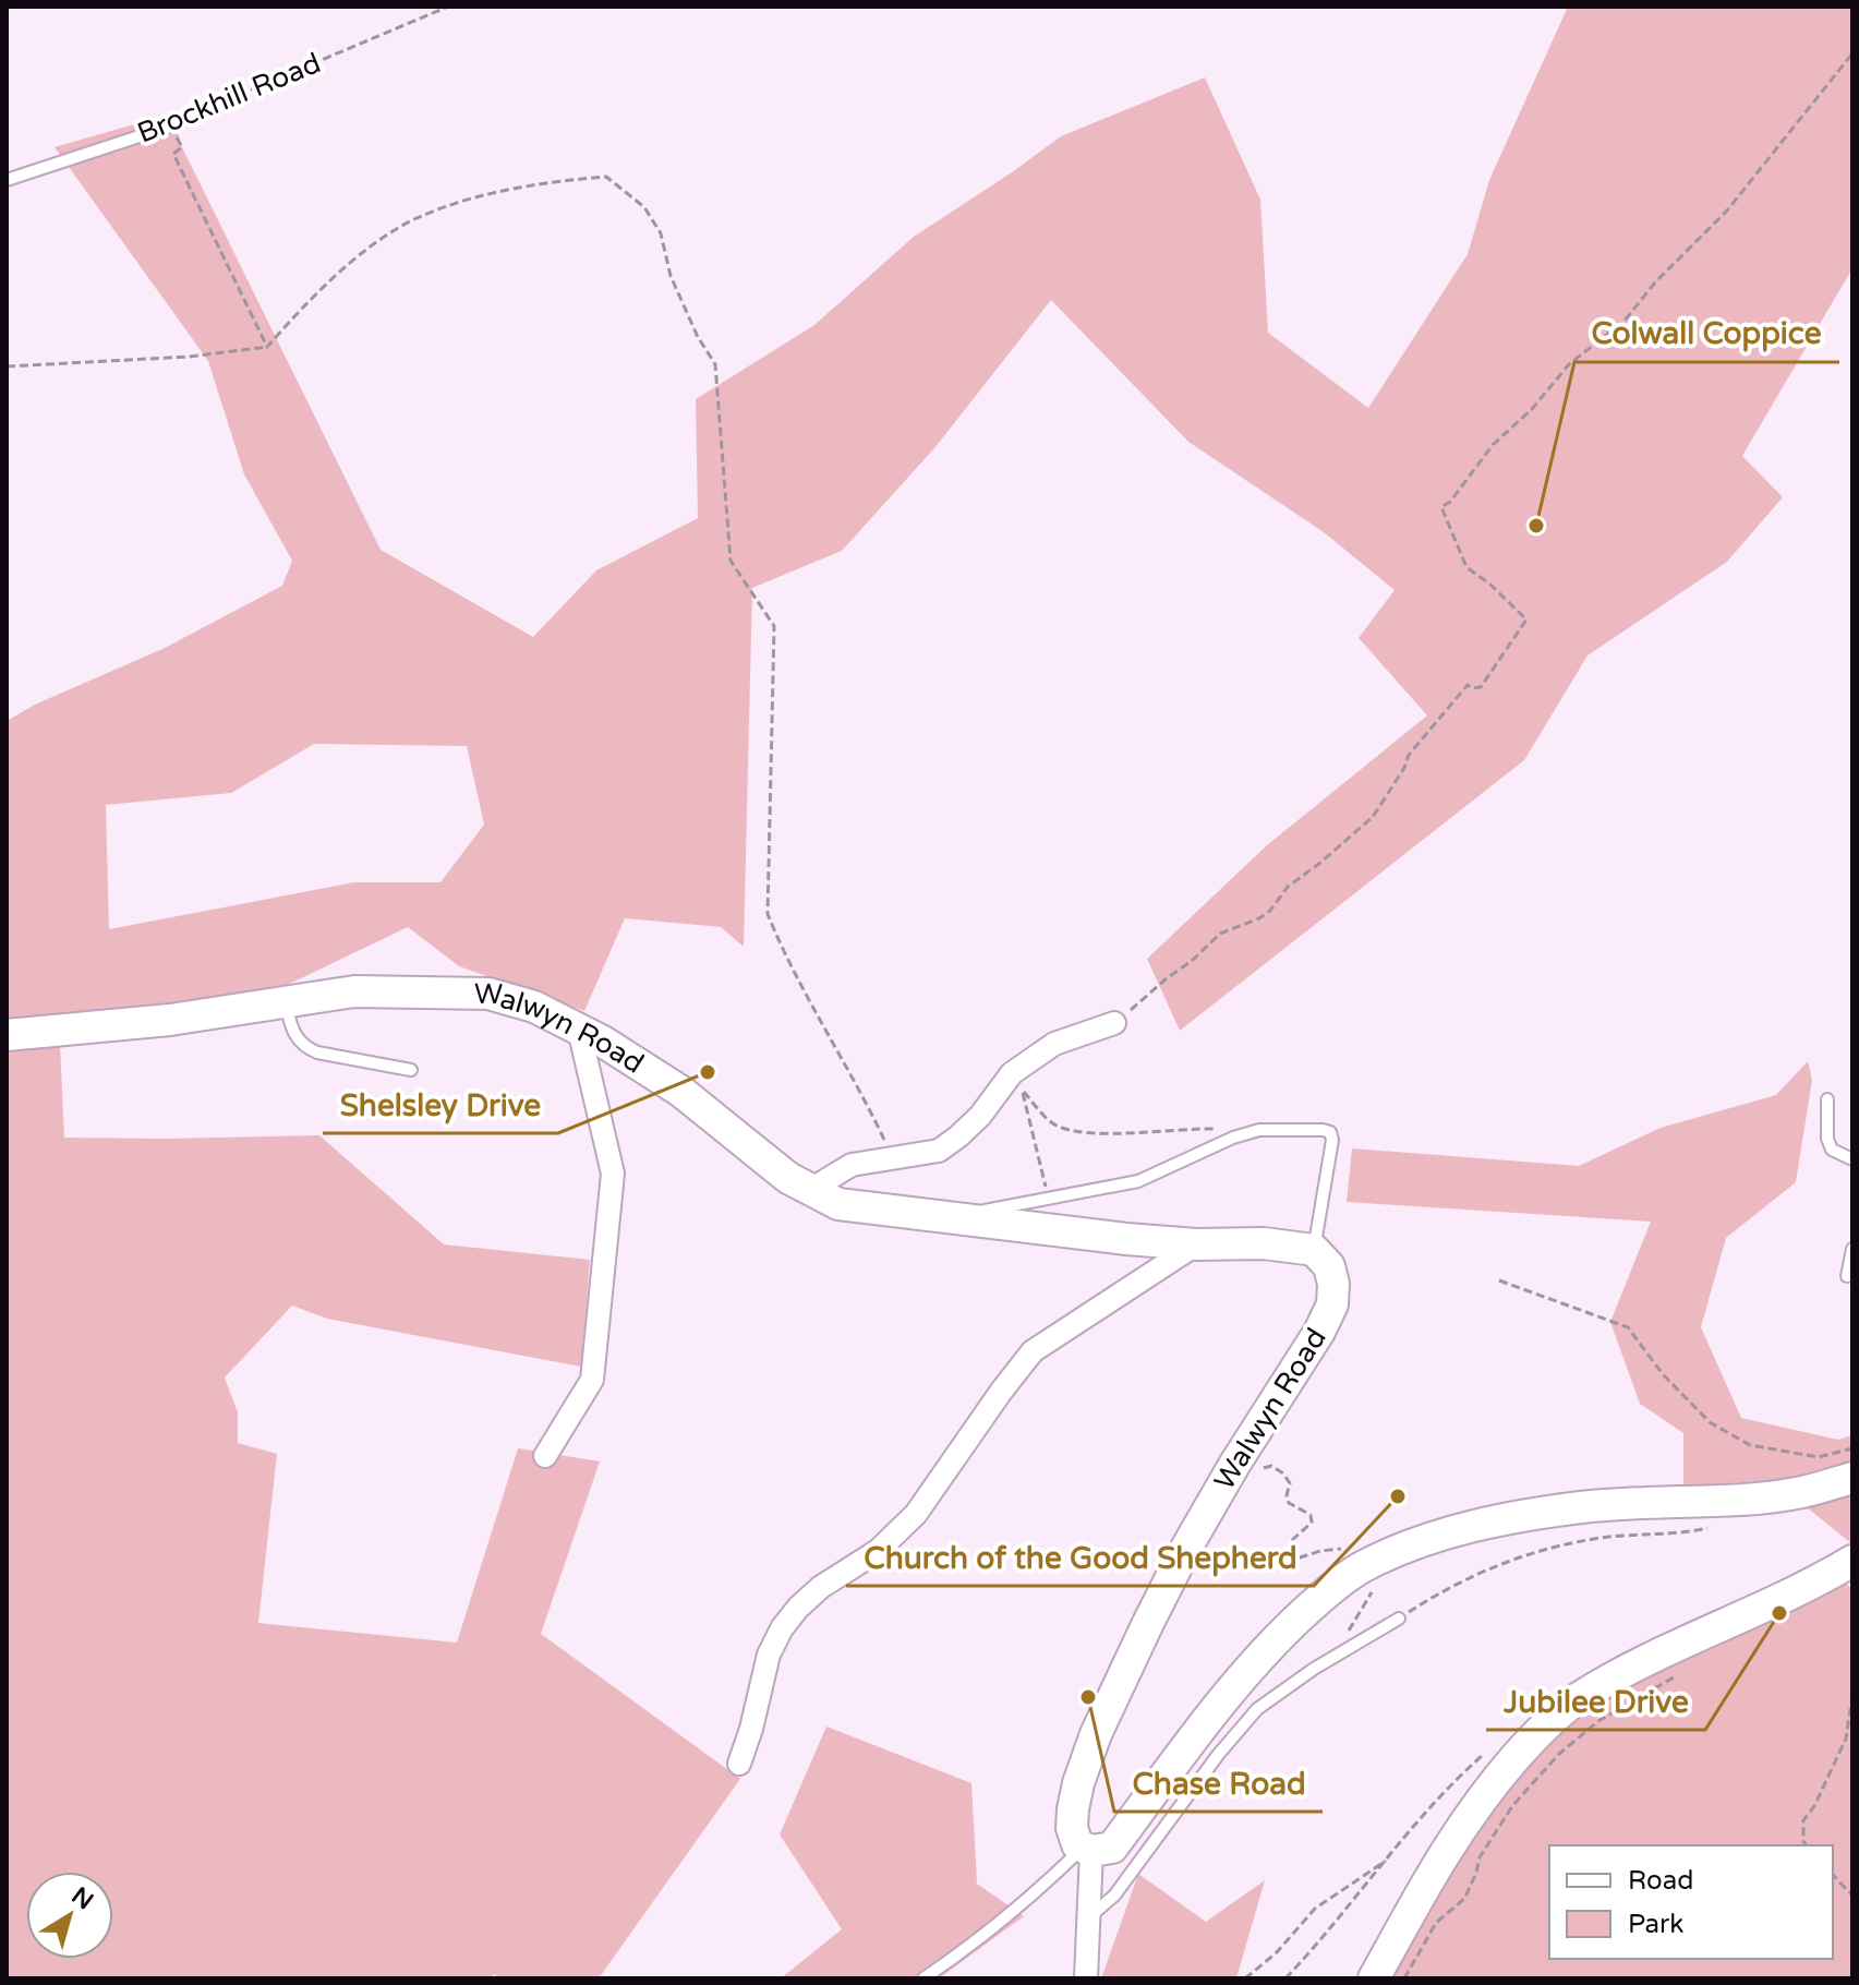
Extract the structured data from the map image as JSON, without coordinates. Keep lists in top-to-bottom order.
{
  "streets": {
    "main road": ["Walwyn Road"],
    "lane": ["Brockhill Road"]
  },
  "places": [
    "Colwall Coppice",
    "Shelsley Drive",
    "Church of the Good Shepherd",
    "Jubilee Drive",
    "Chase Road"
  ],
  "legend": ["Road", "Park"],
  "north": "top right"
}
